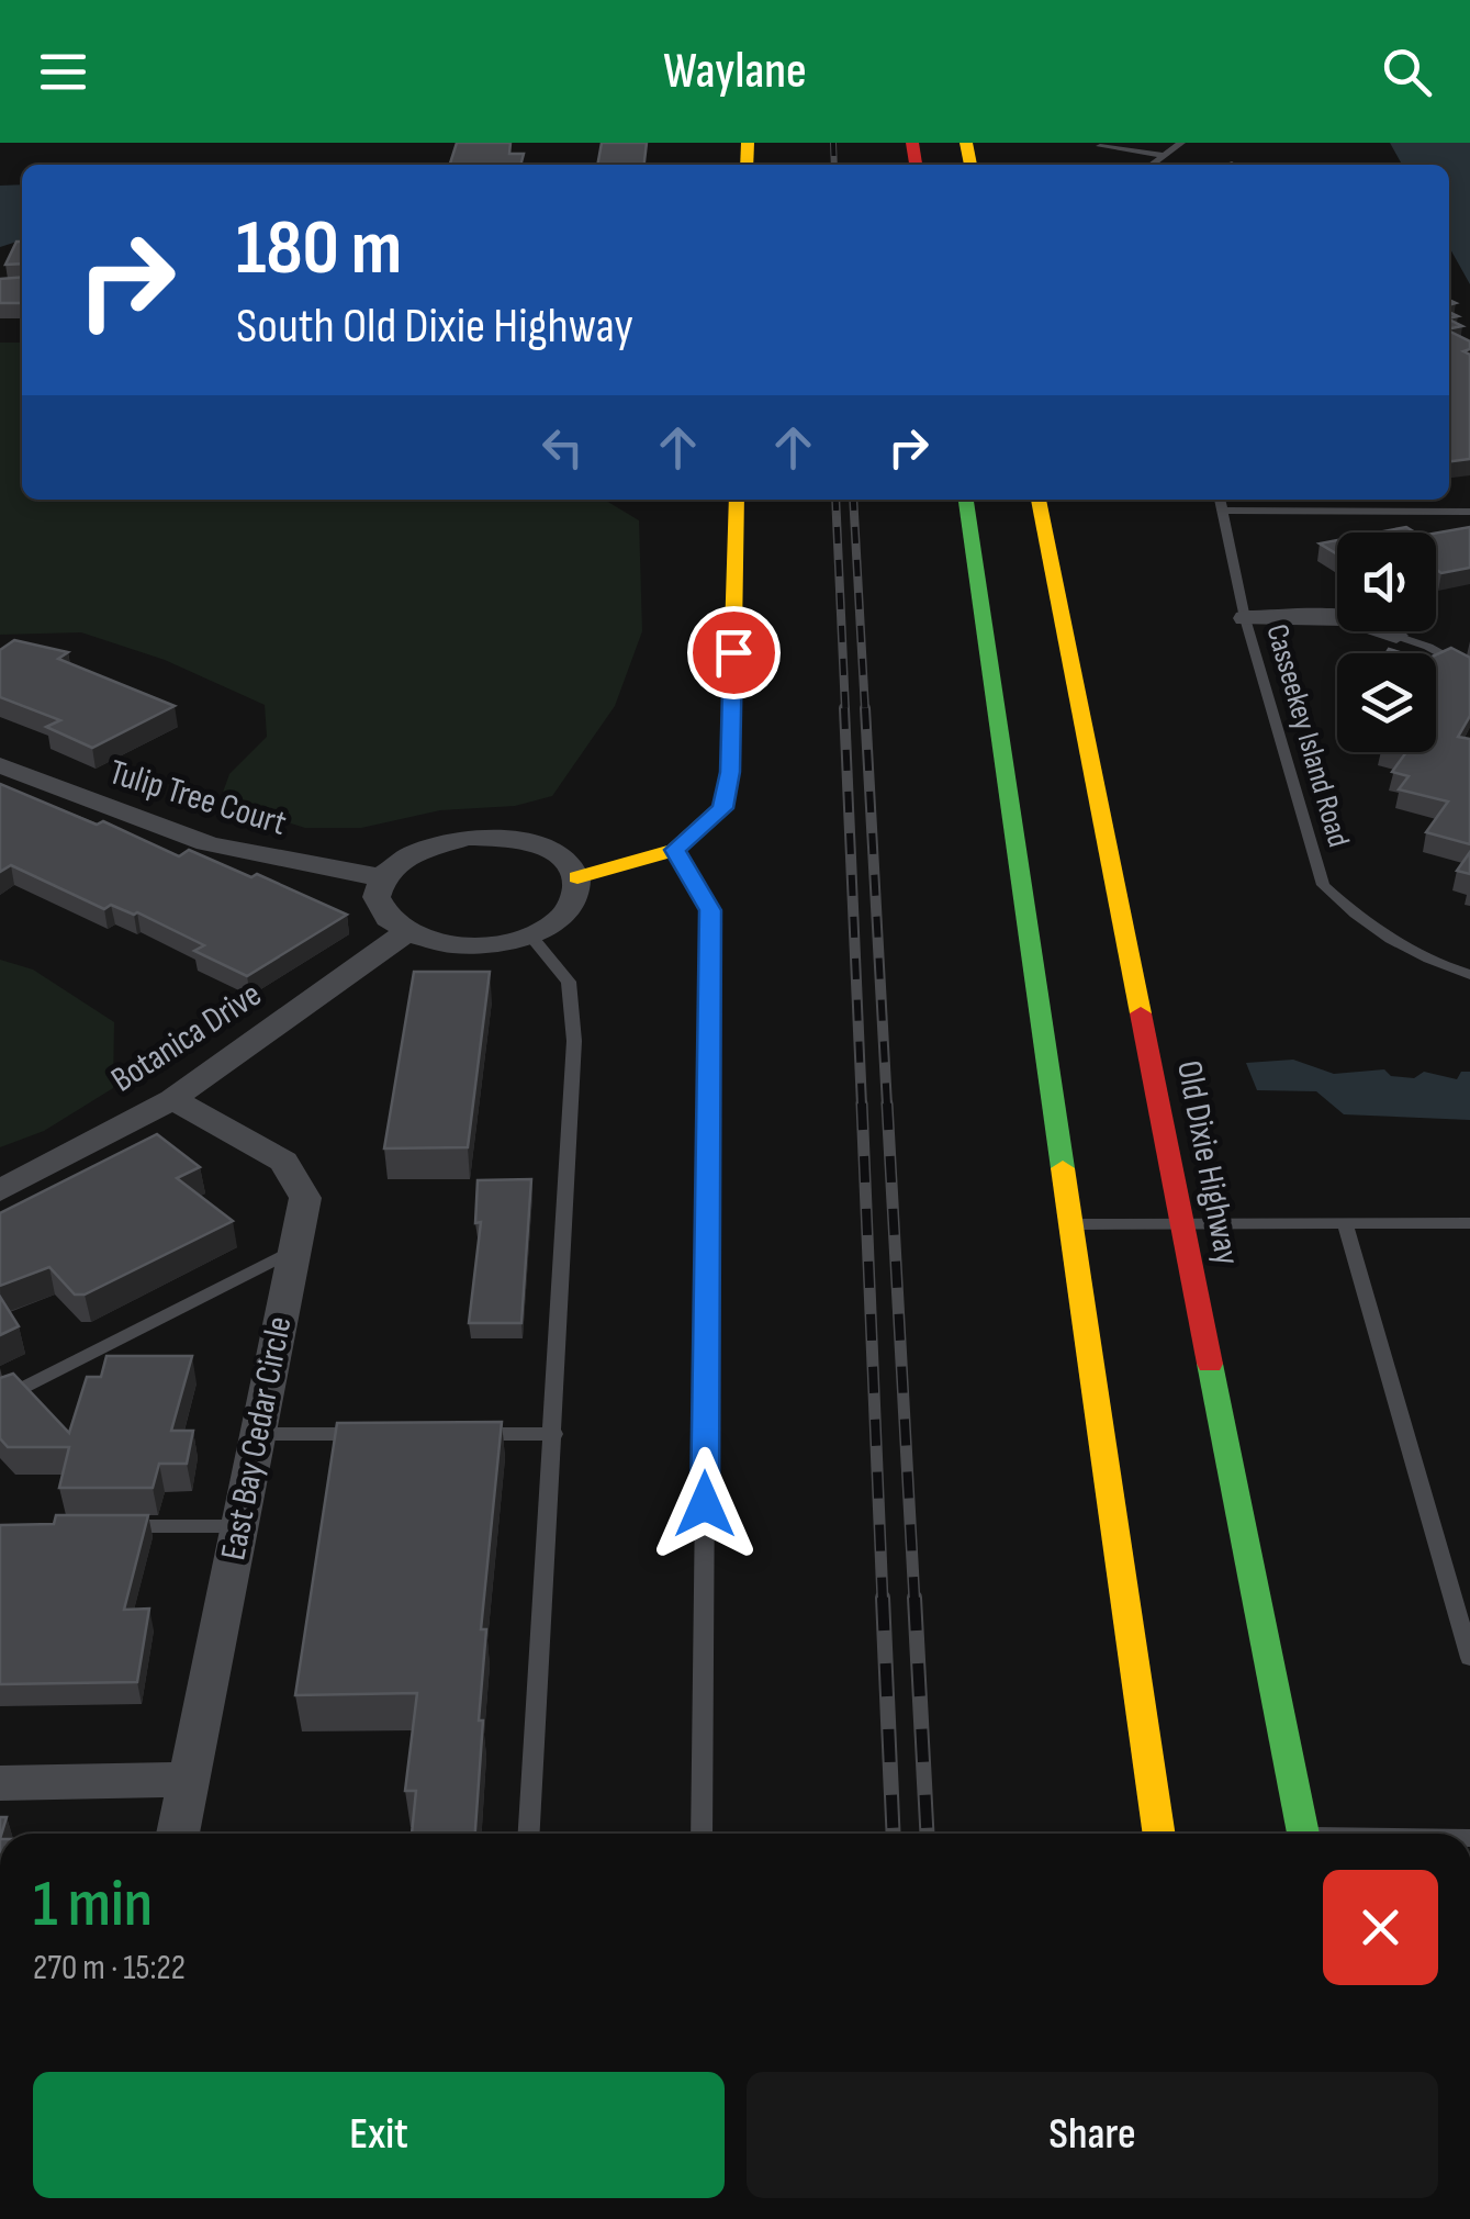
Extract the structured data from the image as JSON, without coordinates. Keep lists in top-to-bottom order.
{
  "streets": {
    "main road": ["Old Dixie Highway"],
    "street": ["Tulip Tree Court", "Botanica Drive", "East Bay Cedar Circle"],
    "lane": ["Casseekey Island Road"]
  },
  "crossings": [
    ["Botanica Drive", "East Bay Cedar Circle"]
  ],
  "page": {
    "header": "Waylane",
    "turn": ["180 m", "South Old Dixie Highway"],
    "heading": ["1 min", "270 m · 15:22"],
    "buttons": ["Exit", "Share"]
  }
}
